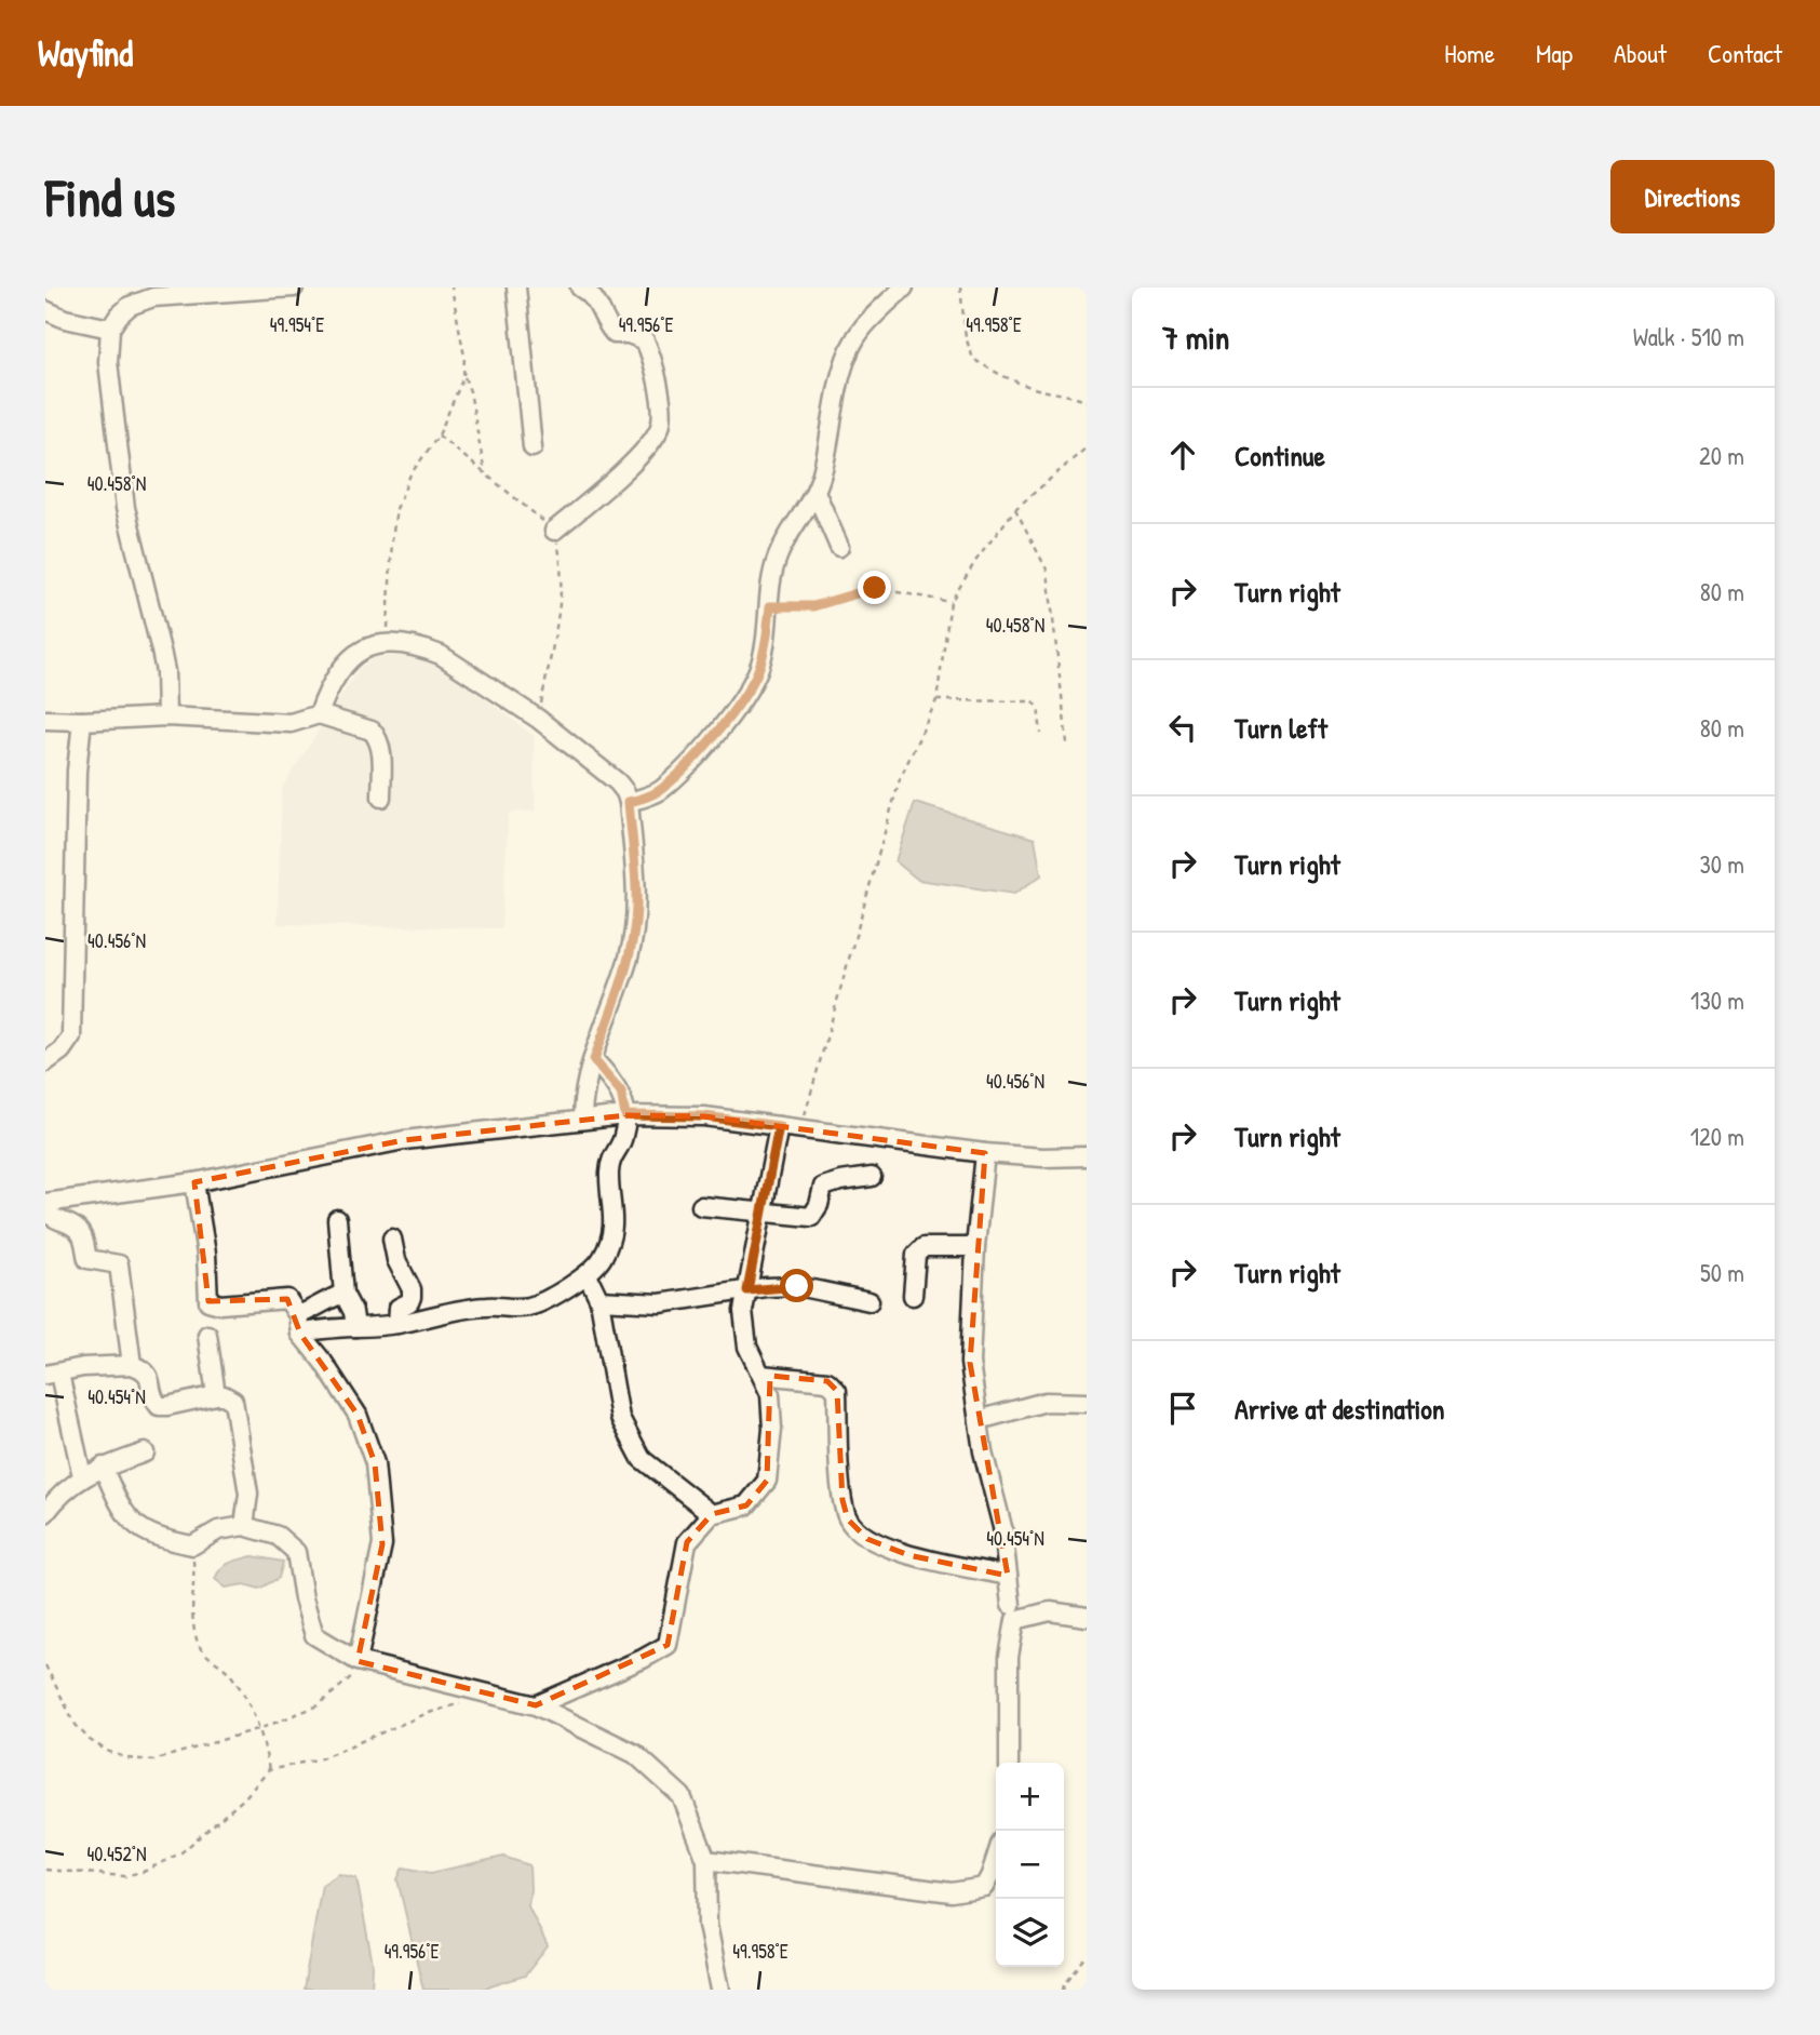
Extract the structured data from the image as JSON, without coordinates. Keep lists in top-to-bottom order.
{
  "page": {
    "header": "Wayfind",
    "nav": [
      "Home",
      "Map",
      "About",
      "Contact"
    ],
    "buttons": "Directions",
    "title": "Find us",
    "heading": ["7 min", "Walk · 510 m"],
    "list": [
      ["Continue", "20 m"],
      ["Turn right", "80 m"],
      ["Turn left", "80 m"],
      ["Turn right", "30 m"],
      ["Turn right", "130 m"],
      ["Turn right", "120 m"],
      ["Turn right", "50 m"],
      "Arrive at destination"
    ],
    "map_buttons": ["+", "−"]
  },
  "coordinates": [
    "49.954°E",
    "49.956°E",
    "49.958°E",
    "40.458°N",
    "40.456°N",
    "40.454°N",
    "40.452°N"
  ]
}
